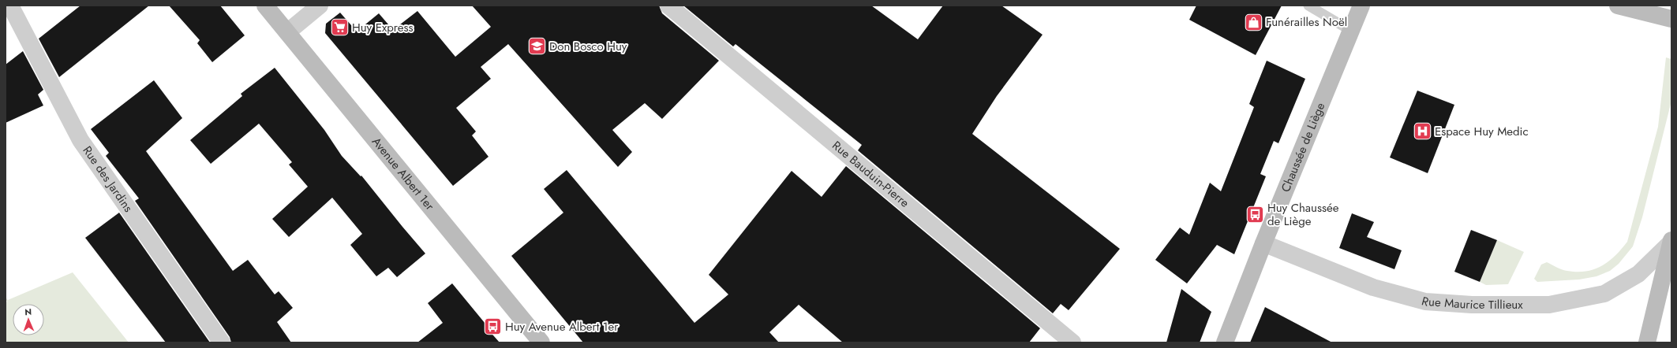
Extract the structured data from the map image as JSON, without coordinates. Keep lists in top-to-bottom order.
{
  "streets": {
    "street": [
      "Chaussée de Liège",
      "Avenue Albert 1er",
      "Rue Bauduin-Pierre",
      "Rue des Jardins",
      "Rue Maurice Tillieux"
    ]
  },
  "crossings": [
    ["Chaussée de Liège", "Rue Maurice Tillieux"]
  ],
  "places": {
    "shop": ["Funérailles Noël"],
    "supermarket": ["Huy Express"],
    "school or university": ["Don Bosco Huy"],
    "hospital": ["Espace Huy Medic"],
    "bus stop": ["Huy Chaussée de Liège", "Huy Avenue Albert 1er"]
  },
  "north": "top"
}
